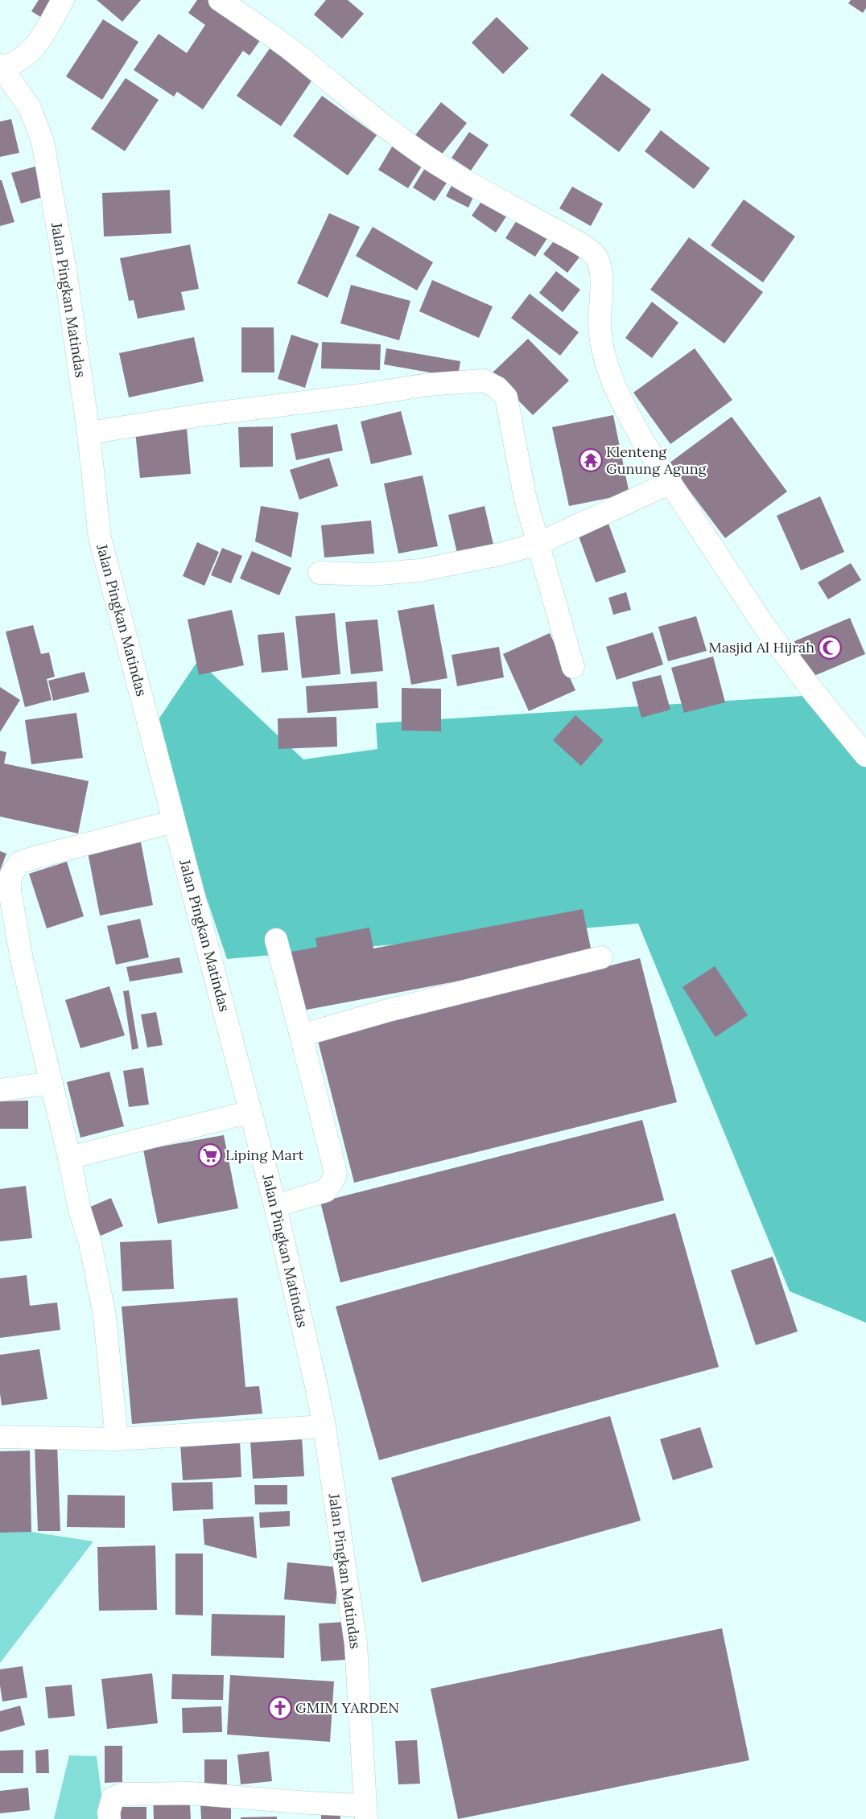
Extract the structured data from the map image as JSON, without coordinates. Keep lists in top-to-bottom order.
{
  "streets": {
    "street": ["Jalan Pingkan Matindas"]
  },
  "places": {
    "temple": ["Klenteng Gunung Agung"],
    "mosque": ["Masjid Al Hijrah"],
    "supermarket": ["Liping Mart"],
    "church": ["GMIM YARDEN"]
  }
}
